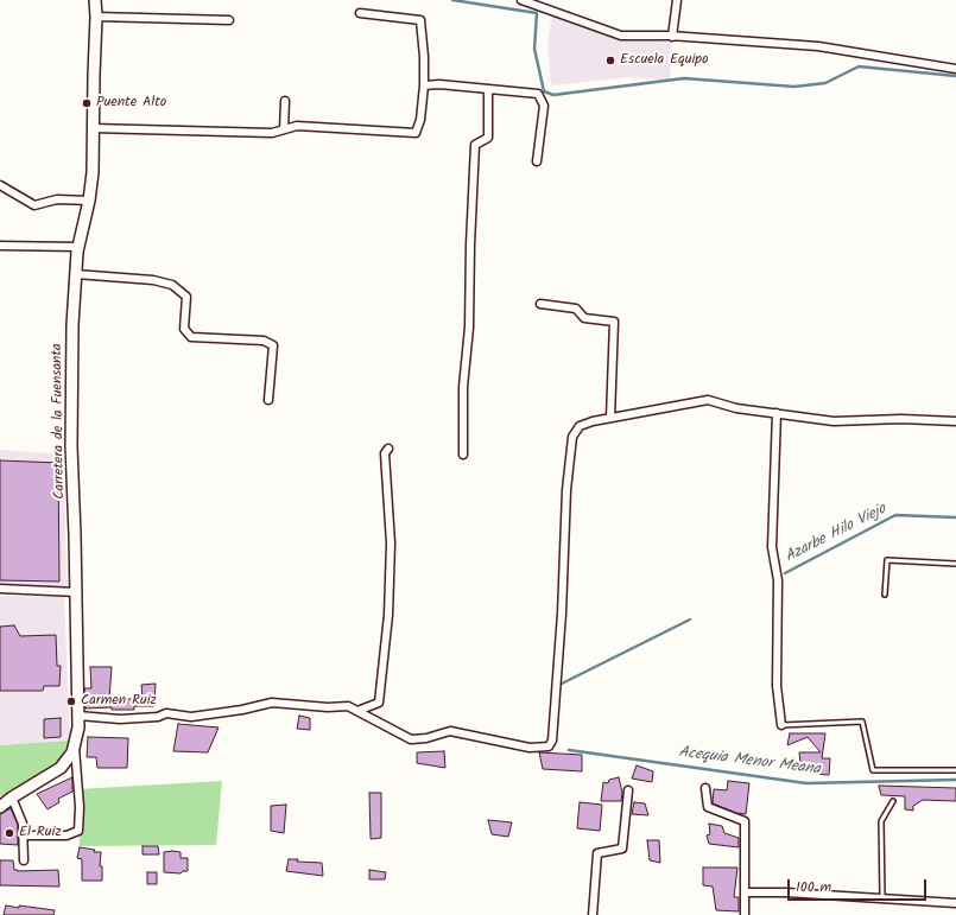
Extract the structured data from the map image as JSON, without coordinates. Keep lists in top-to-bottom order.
{
  "streets": {
    "main road": ["Carretera de la Fuensanta"]
  },
  "water": ["Azarbe Hilo Viejo", "Acequia Menor Meana"],
  "places": [
    "Escuela Equipo",
    "Puente Alto",
    "Carmen Ruiz",
    "El Ruiz"
  ],
  "scale_bar": "100 m"
}
